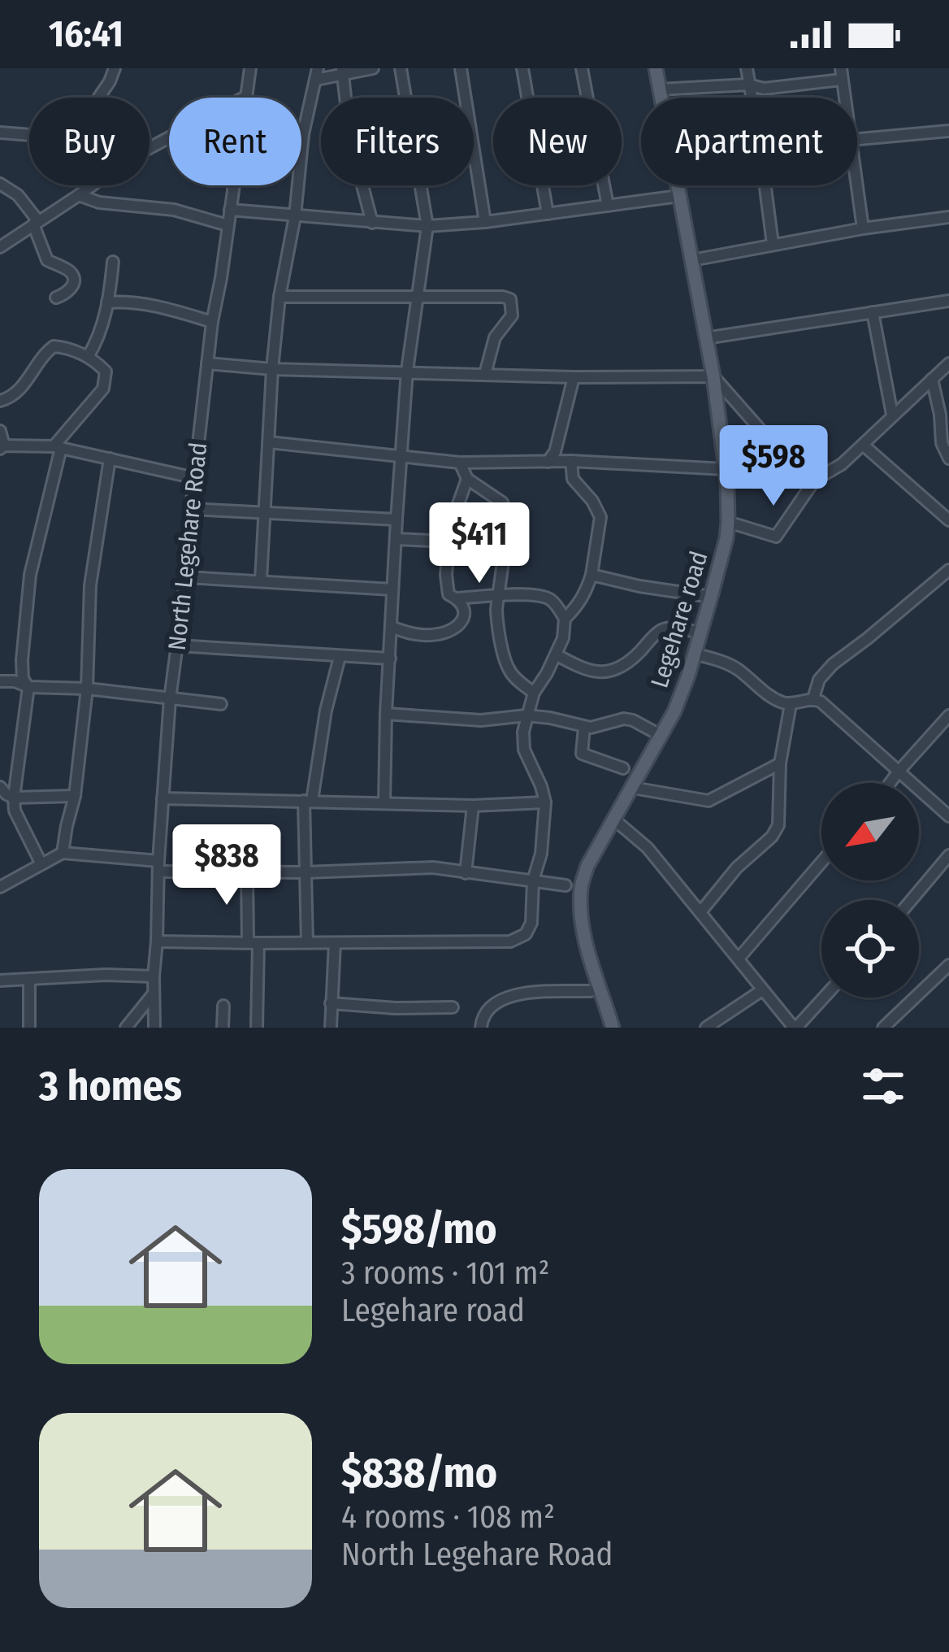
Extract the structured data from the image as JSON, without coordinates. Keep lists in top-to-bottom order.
{
  "streets": {
    "main road": ["Legehare road"],
    "street": ["North Legehare Road"]
  },
  "north": "bottom left",
  "page": {
    "status": "16:41",
    "chip": [
      "Buy",
      "Rent",
      "Filters",
      "New",
      "Apartment"
    ],
    "price": ["$598", "$411", "$838"],
    "heading": "3 homes",
    "list": [
      {
        "name": "$598/mo",
        "note": "3 rooms · 101 m² · Legehare road"
      },
      {
        "name": "$838/mo",
        "note": "4 rooms · 108 m² · North Legehare Road"
      }
    ]
  }
}
